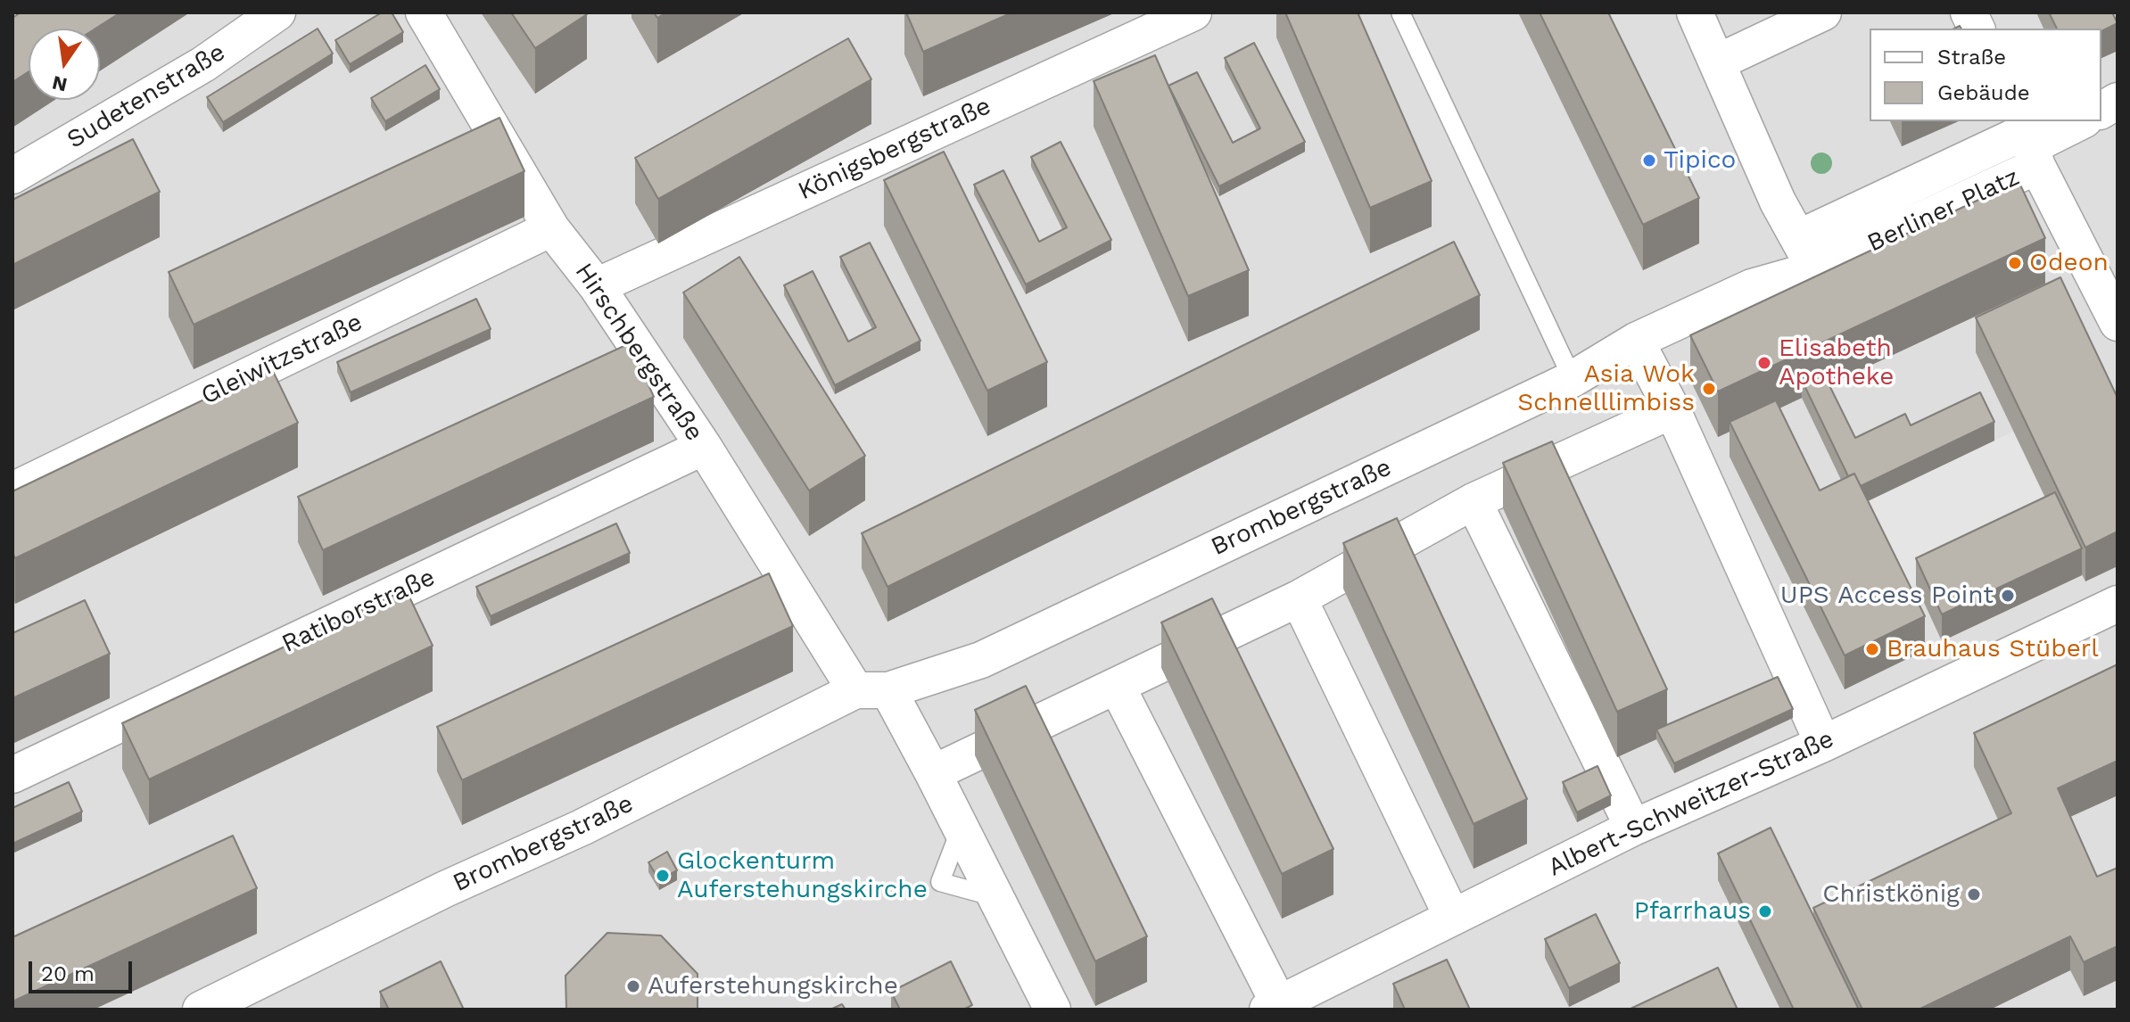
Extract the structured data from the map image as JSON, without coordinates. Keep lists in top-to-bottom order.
{
  "streets": {
    "street": [
      "Sudetenstraße",
      "Königsbergstraße",
      "Berliner Platz",
      "Hirschbergstraße",
      "Gleiwitzstraße",
      "Brombergstraße",
      "Ratiborstraße",
      "Albert-Schweitzer-Straße"
    ]
  },
  "crossings": [
    ["Königsbergstraße", "Hirschbergstraße"],
    ["Berliner Platz", "Brombergstraße"],
    ["Hirschbergstraße", "Gleiwitzstraße"],
    ["Hirschbergstraße", "Brombergstraße"],
    ["Hirschbergstraße", "Ratiborstraße"]
  ],
  "places": [
    "Tipico",
    "Odeon",
    "Elisabeth Apotheke",
    "Asia Wok Schnelllimbiss",
    "UPS Access Point",
    "Brauhaus Stüberl",
    "Glockenturm Auferstehungskirche",
    "Christkönig",
    "Pfarrhaus",
    "Auferstehungskirche"
  ],
  "legend": ["Straße", "Gebäude"],
  "scale_bar": "20 m",
  "north": "bottom"
}
